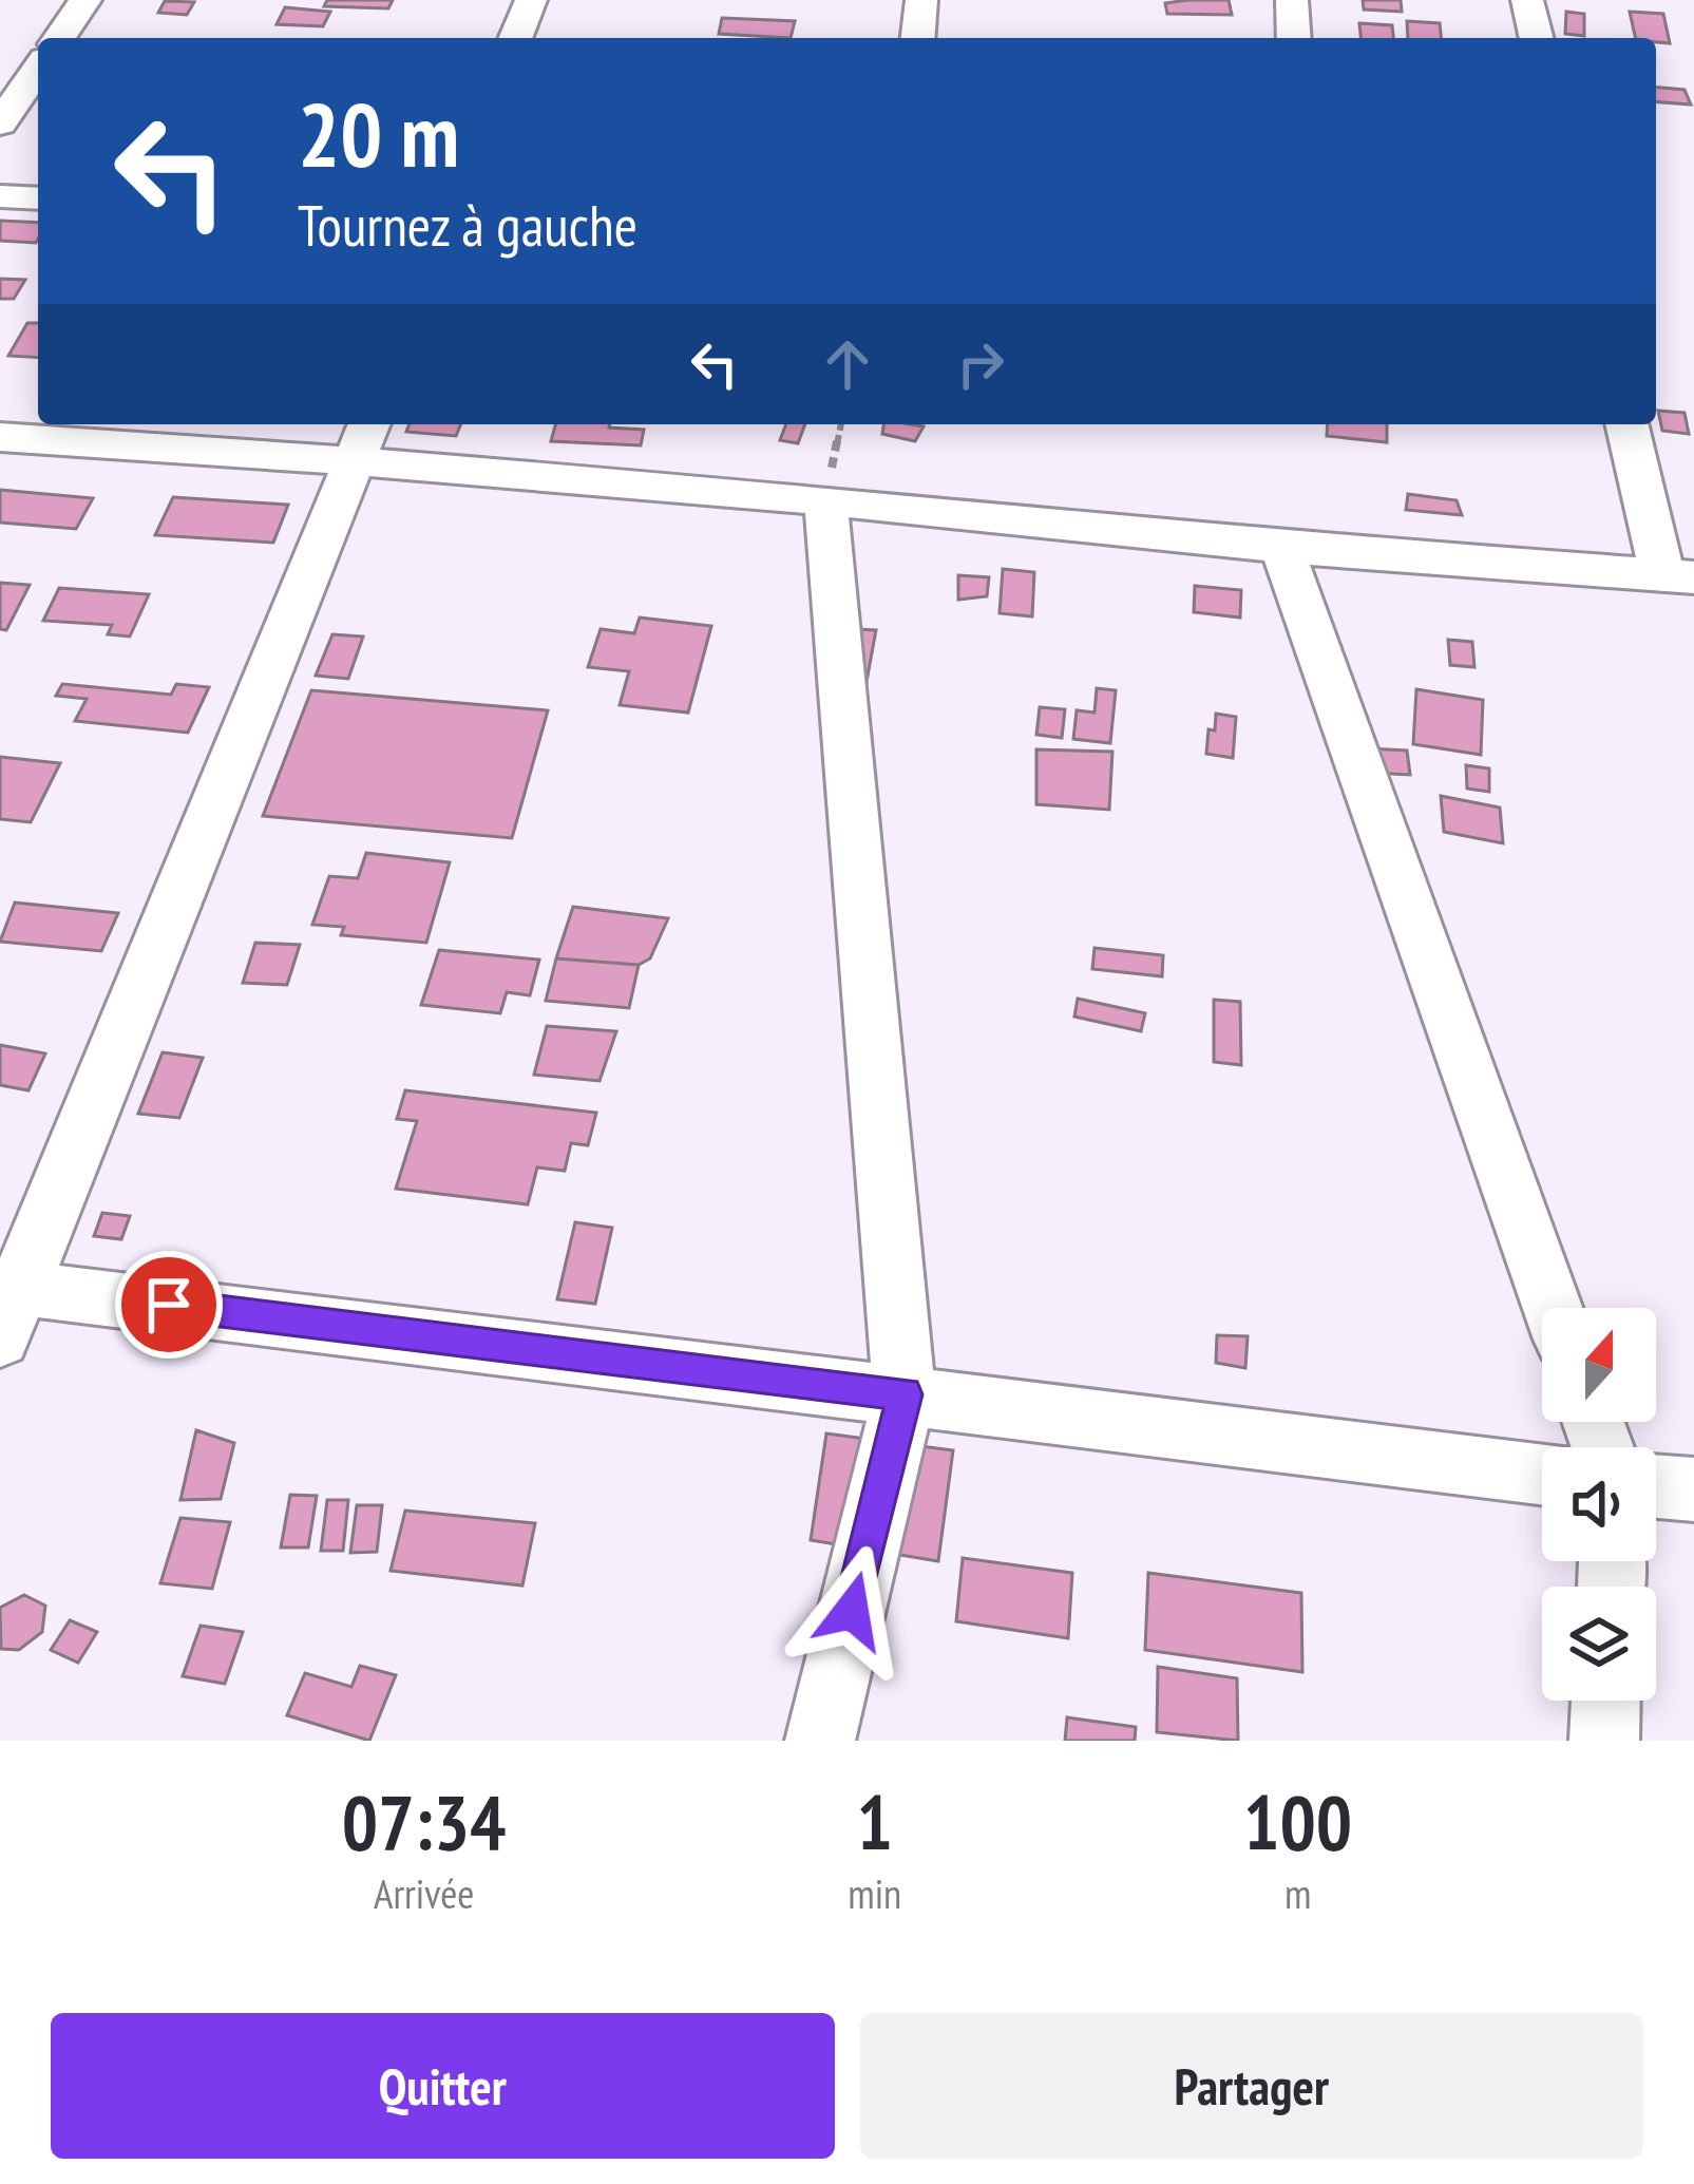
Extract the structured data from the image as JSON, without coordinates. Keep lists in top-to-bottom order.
{
  "north": "top",
  "page": {
    "turn": ["20 m", "Tournez à gauche"],
    "eta": [
      "07:34",
      "Arrivée",
      "1",
      "min",
      "100",
      "m"
    ],
    "buttons": ["Quitter", "Partager"]
  }
}
